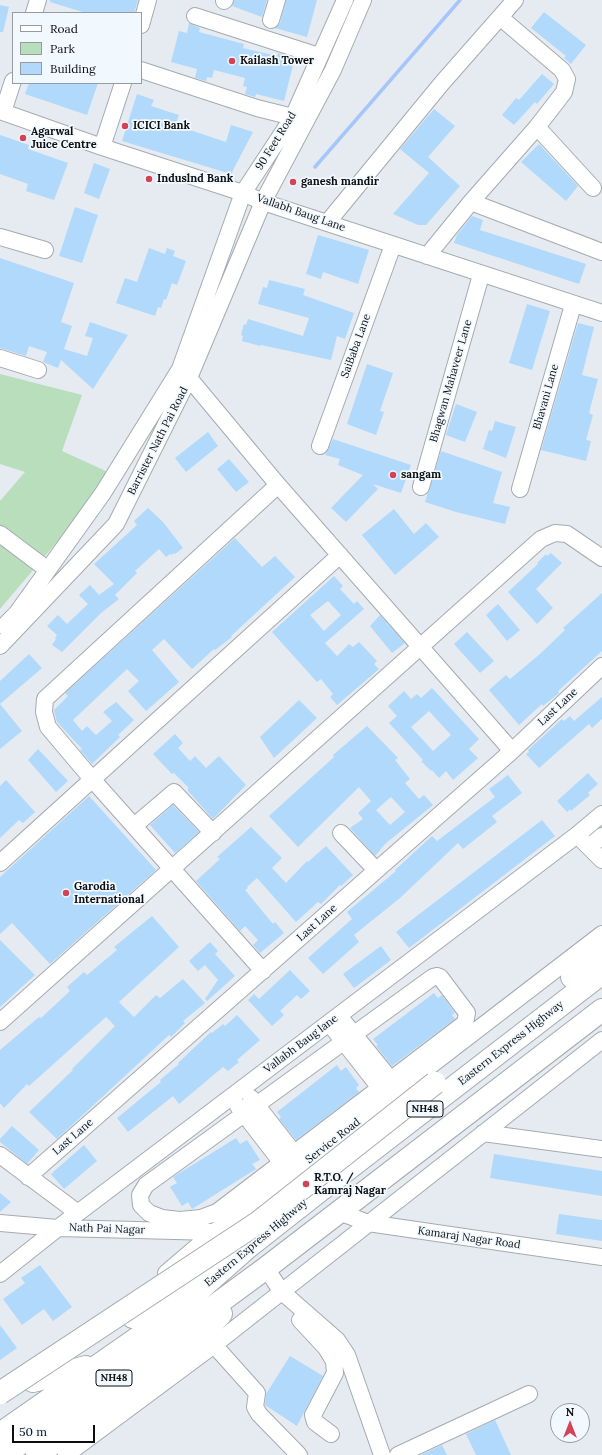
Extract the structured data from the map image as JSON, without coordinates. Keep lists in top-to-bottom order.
{
  "streets": {
    "highway": ["Eastern Express Highway", "NH48"],
    "street": [
      "90 Feet Road",
      "Vallabh Baug Lane",
      "SaiBaba Lane",
      "Bhagwan Mahaveer Lane",
      "Bhavani Lane",
      "Barrister Nath Pai Road",
      "Last Lane",
      "Vallabh Baug lane",
      "Service Road",
      "Nath Pai Nagar",
      "Kamaraj Nagar Road"
    ]
  },
  "crossings": [
    ["90 Feet Road", "Vallabh Baug Lane"],
    ["90 Feet Road", "Barrister Nath Pai Road"],
    ["Vallabh Baug Lane", "SaiBaba Lane"],
    ["Vallabh Baug Lane", "Bhagwan Mahaveer Lane"],
    ["Vallabh Baug Lane", "Bhavani Lane"],
    ["Vallabh Baug Lane", "Barrister Nath Pai Road"],
    ["Eastern Express Highway", "NH48"],
    ["Vallabh Baug lane", "Nath Pai Nagar"],
    ["NH48", "Kamaraj Nagar Road"],
    ["Service Road", "Nath Pai Nagar"]
  ],
  "places": [
    "Kailash Tower",
    "ICICI Bank",
    "Agarwal Juice Centre",
    "Induslnd Bank",
    "ganesh mandir",
    "sangam",
    "Garodia International",
    "R.T.O. / Kamraj Nagar"
  ],
  "legend": ["Road", "Park", "Building"],
  "scale_bar": "50 m",
  "north": "top"
}
